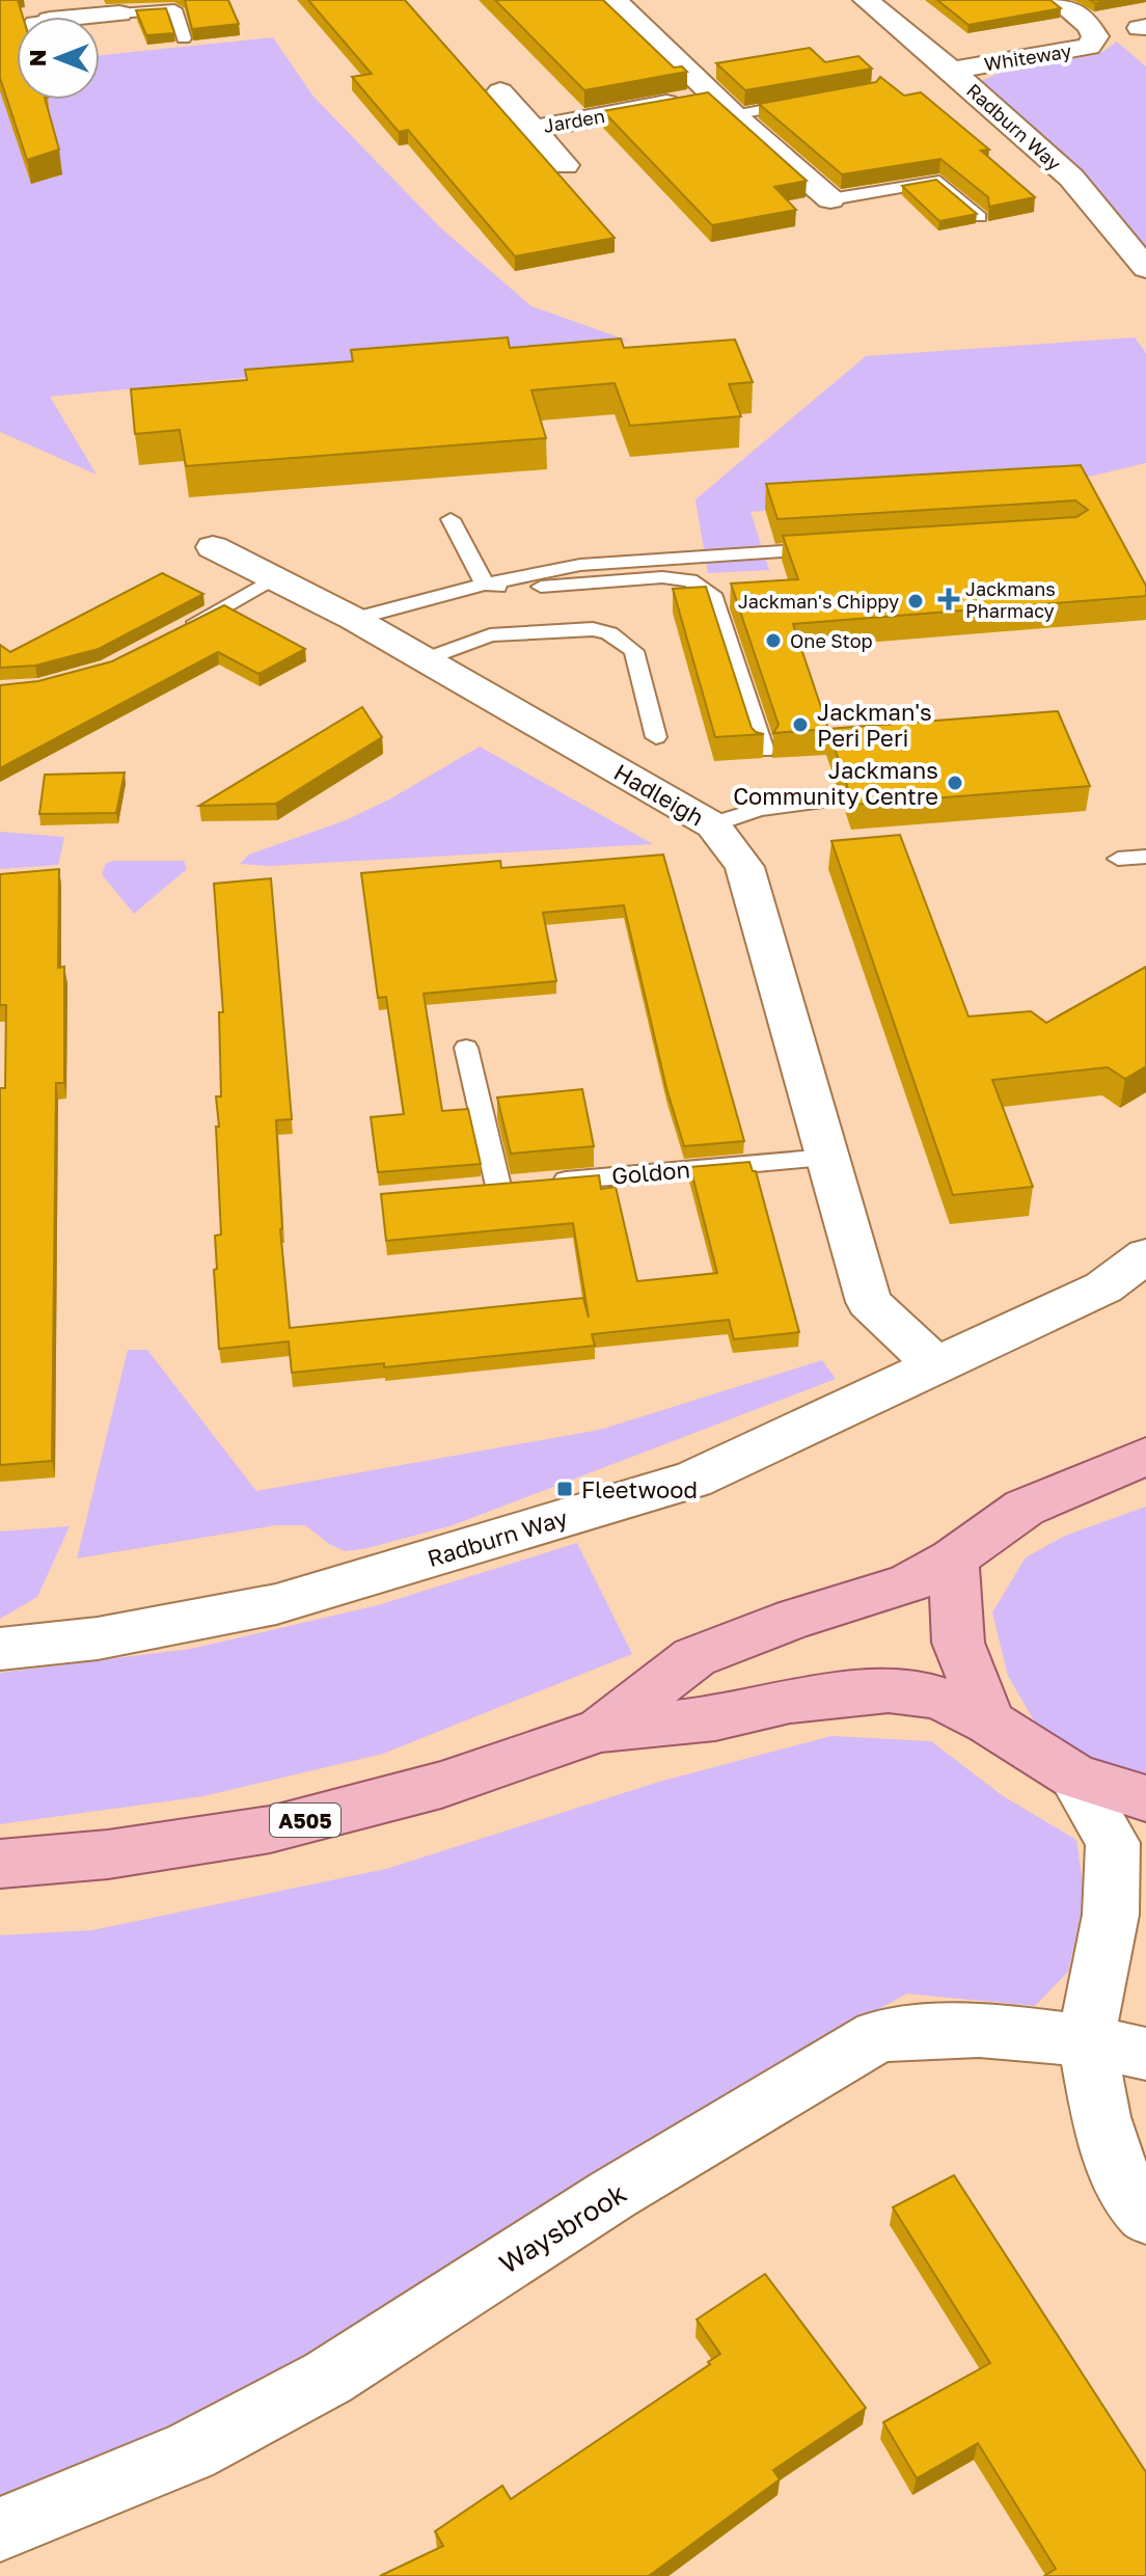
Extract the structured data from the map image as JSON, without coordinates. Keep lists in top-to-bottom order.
{
  "streets": {
    "main road": ["A505"],
    "street": [
      "Whiteway",
      "Jarden",
      "Radburn Way",
      "Hadleigh",
      "Waysbrook"
    ],
    "lane": ["Goldon"]
  },
  "crossings": [
    ["Whiteway", "Radburn Way"],
    ["Radburn Way", "Hadleigh"],
    ["Hadleigh", "Goldon"]
  ],
  "places": {
    "health": ["Jackmans Pharmacy"],
    "other": [
      "Jackman's Chippy",
      "One Stop",
      "Jackman's Peri Peri",
      "Jackmans Community Centre"
    ],
    "transit": ["Fleetwood"]
  },
  "north": "left"
}
